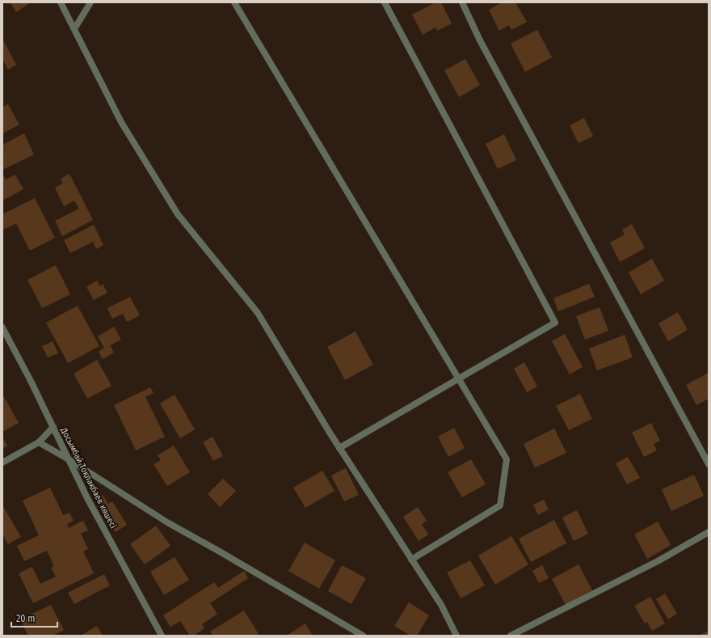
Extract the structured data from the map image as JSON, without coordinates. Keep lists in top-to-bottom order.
{
  "streets": {
    "street": ["Досымбай Тоқпақбаев көшесі"]
  },
  "scale_bar": "20 m"
}
